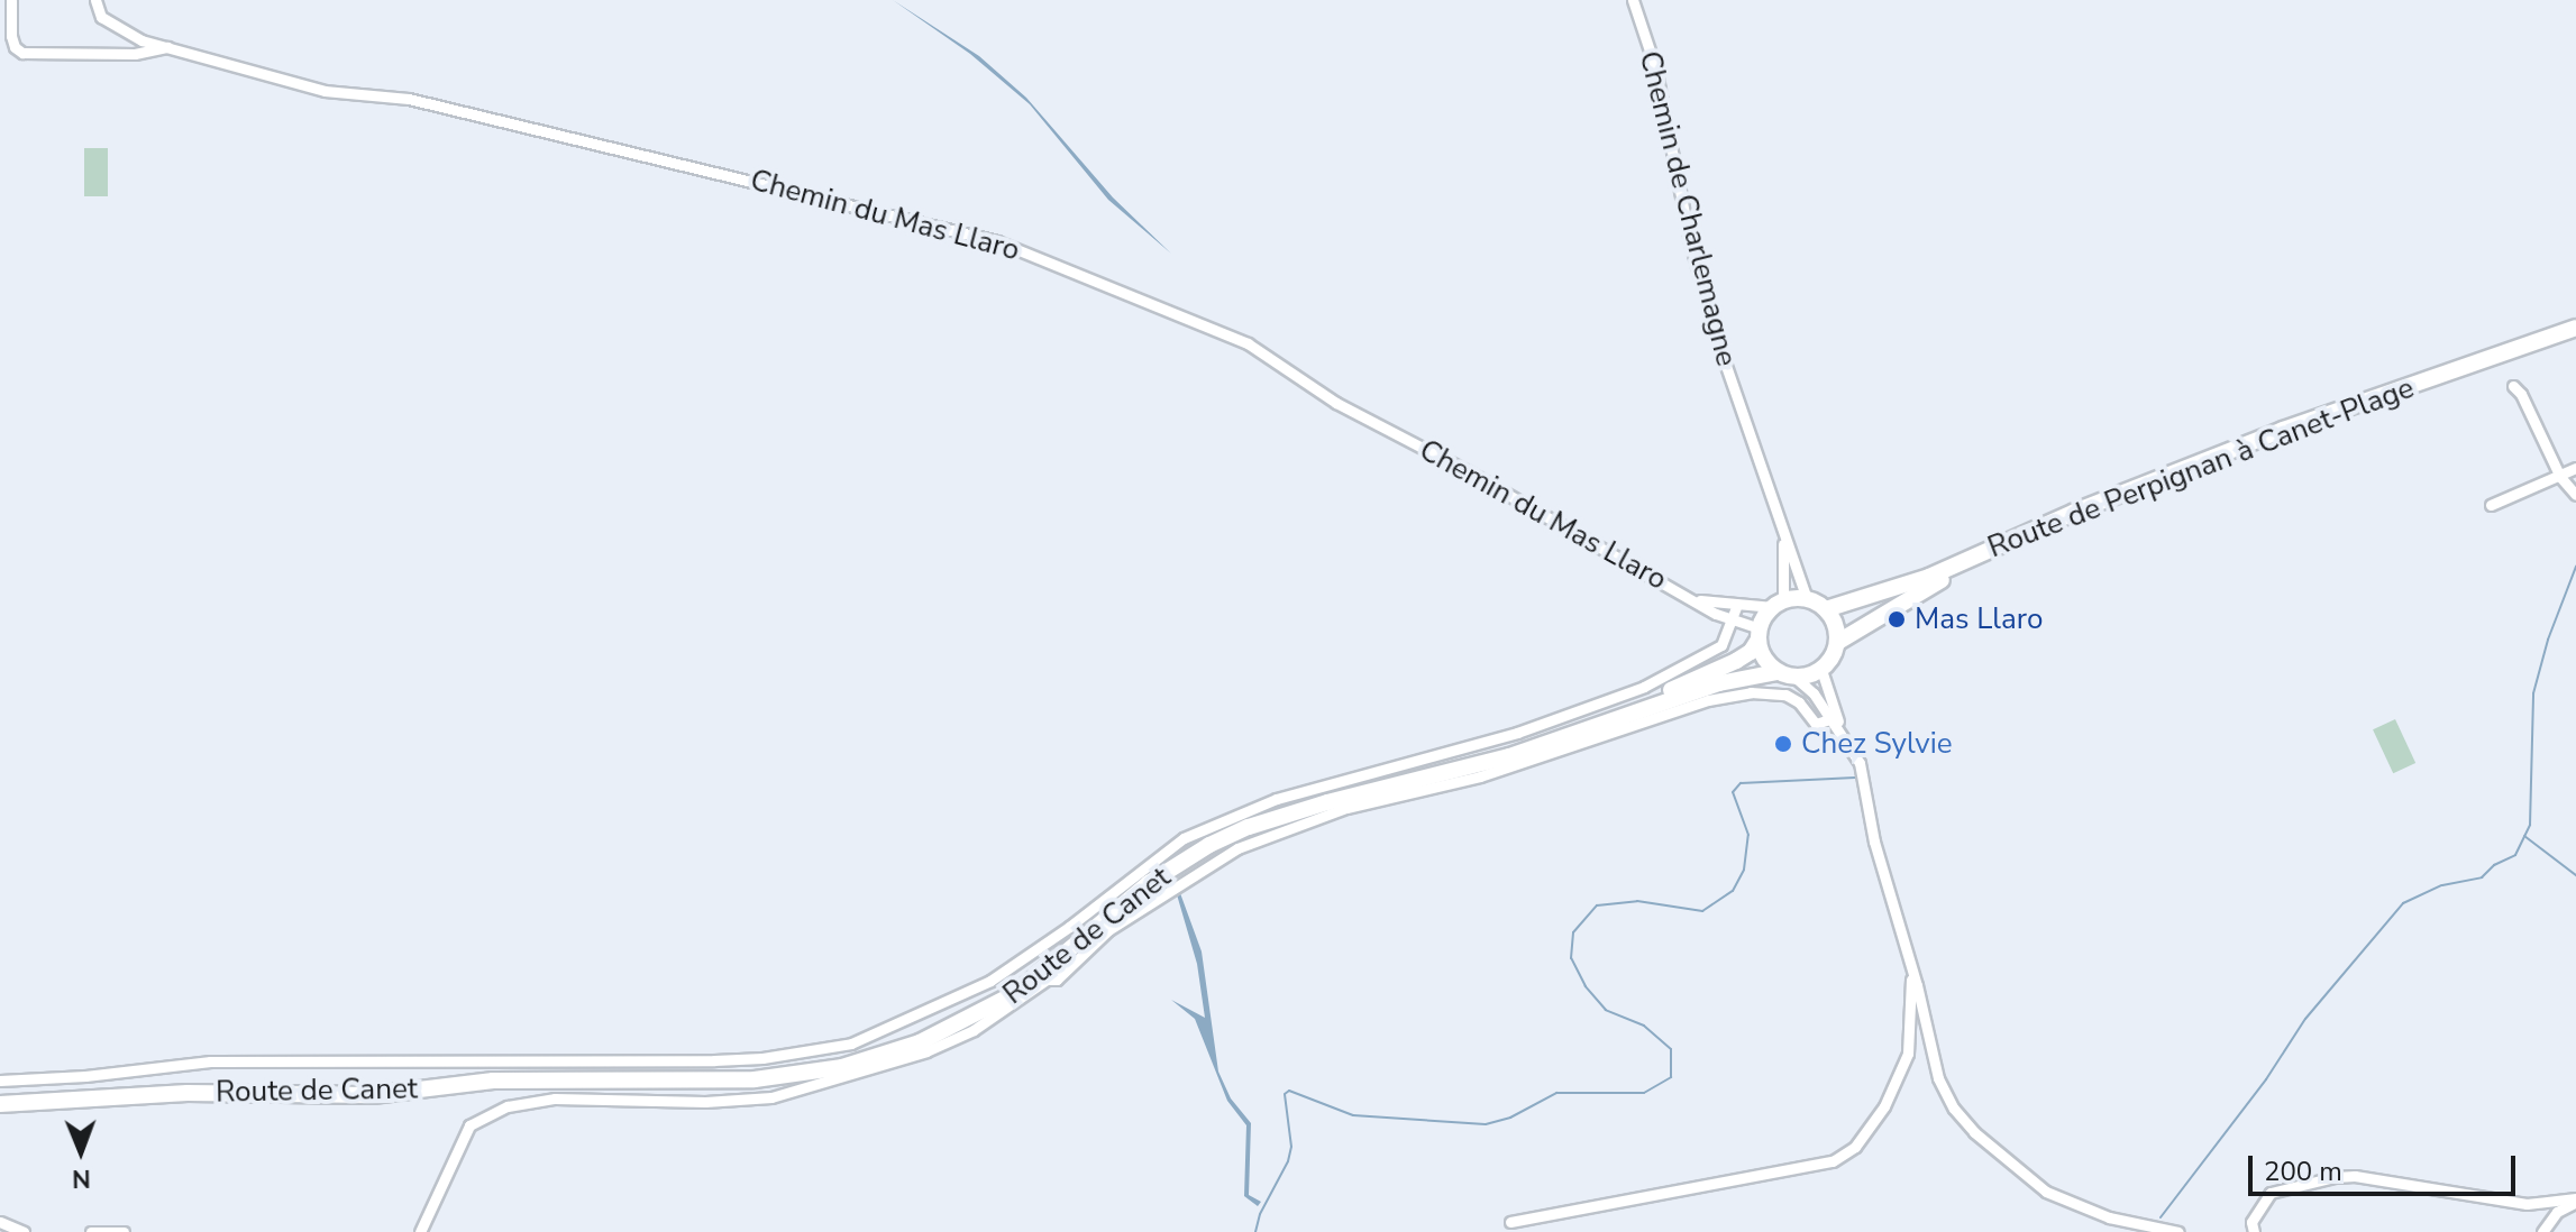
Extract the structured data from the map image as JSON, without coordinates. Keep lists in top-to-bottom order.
{
  "streets": {
    "main road": ["Route de Perpignan à Canet-Plage", "Route de Canet"],
    "street": ["Chemin de Charlemagne", "Chemin du Mas Llaro"]
  },
  "crossings": [
    ["Chemin de Charlemagne", "Chemin du Mas Llaro"],
    ["Chemin de Charlemagne", "Route de Perpignan à Canet-Plage"],
    ["Chemin de Charlemagne", "Route de Canet"],
    ["Chemin du Mas Llaro", "Route de Perpignan à Canet-Plage"],
    ["Chemin du Mas Llaro", "Route de Canet"],
    ["Route de Perpignan à Canet-Plage", "Route de Canet"]
  ],
  "places": ["Mas Llaro", "Chez Sylvie"],
  "scale_bar": "200 m",
  "north": "bottom"
}
